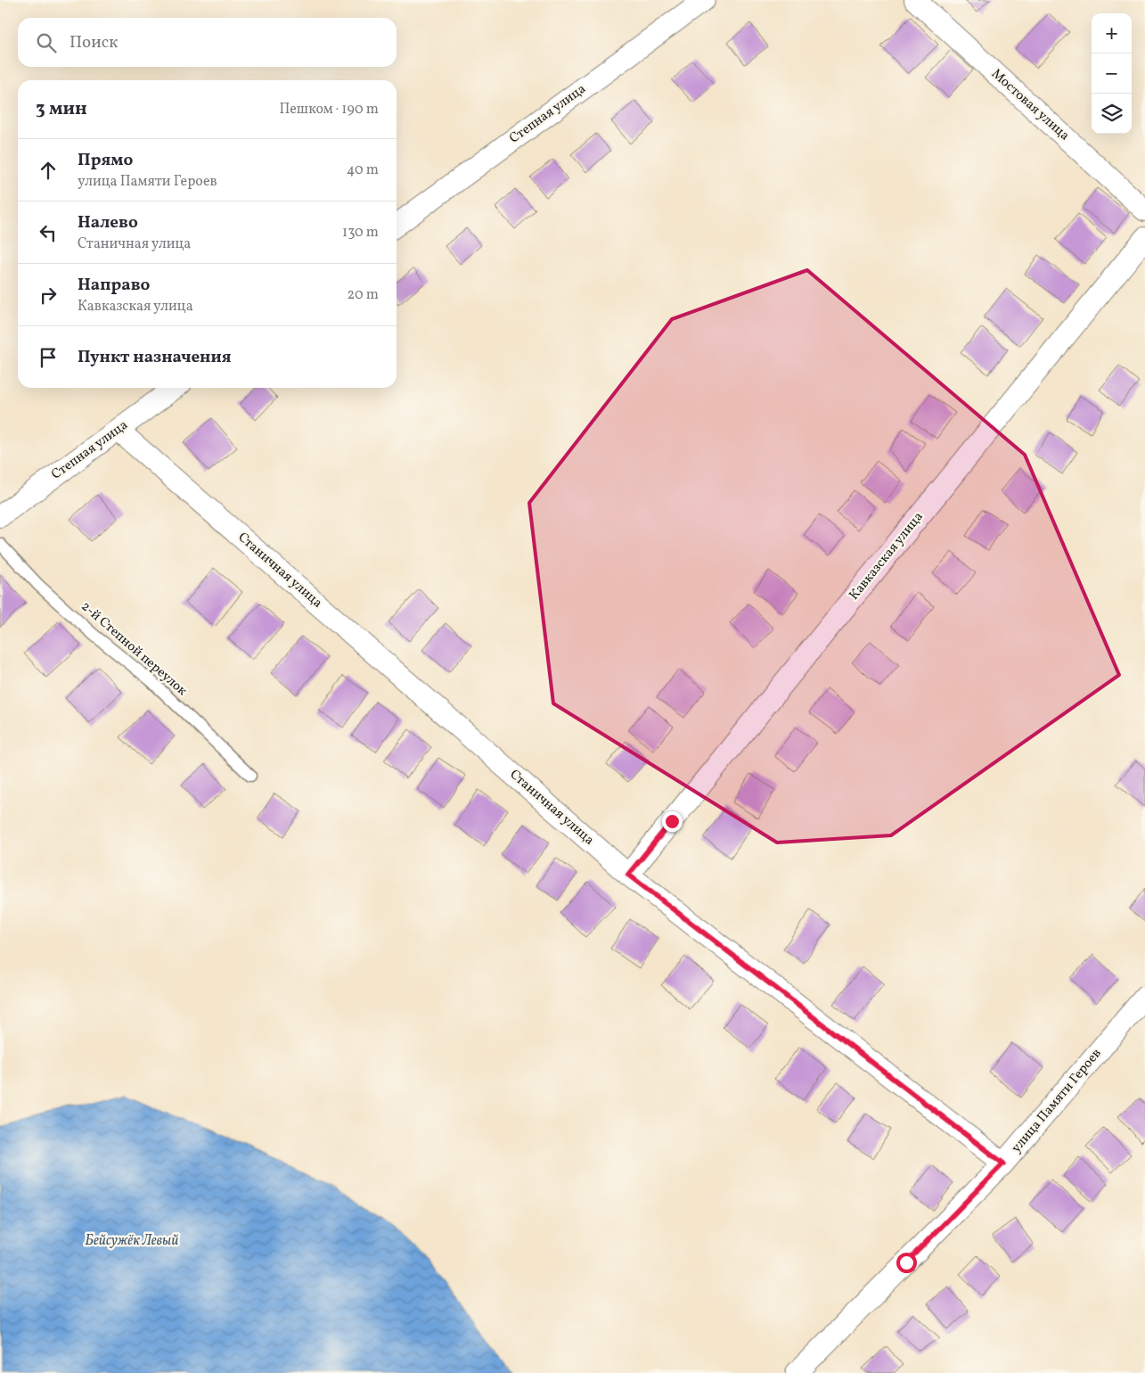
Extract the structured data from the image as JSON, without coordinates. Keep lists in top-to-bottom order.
{
  "streets": {
    "street": [
      "Мостовая улица",
      "Степная улица",
      "Кавказская улица",
      "Станичная улица",
      "улица Памяти Героев"
    ],
    "lane": ["2-й Степной переулок"]
  },
  "crossings": [
    ["Степная улица", "Станичная улица"],
    ["Кавказская улица", "Станичная улица"],
    ["Станичная улица", "улица Памяти Героев"]
  ],
  "water": ["Бейсужёк Левый"],
  "page": {
    "map_buttons": ["+", "−"],
    "search": "Поиск",
    "heading": ["3 мин", "Пешком · 190 m"],
    "list": [
      ["Прямо", "улица Памяти Героев", "40 m"],
      ["Налево", "Станичная улица", "130 m"],
      ["Направо", "Кавказская улица", "20 m"],
      "Пункт назначения"
    ]
  }
}
